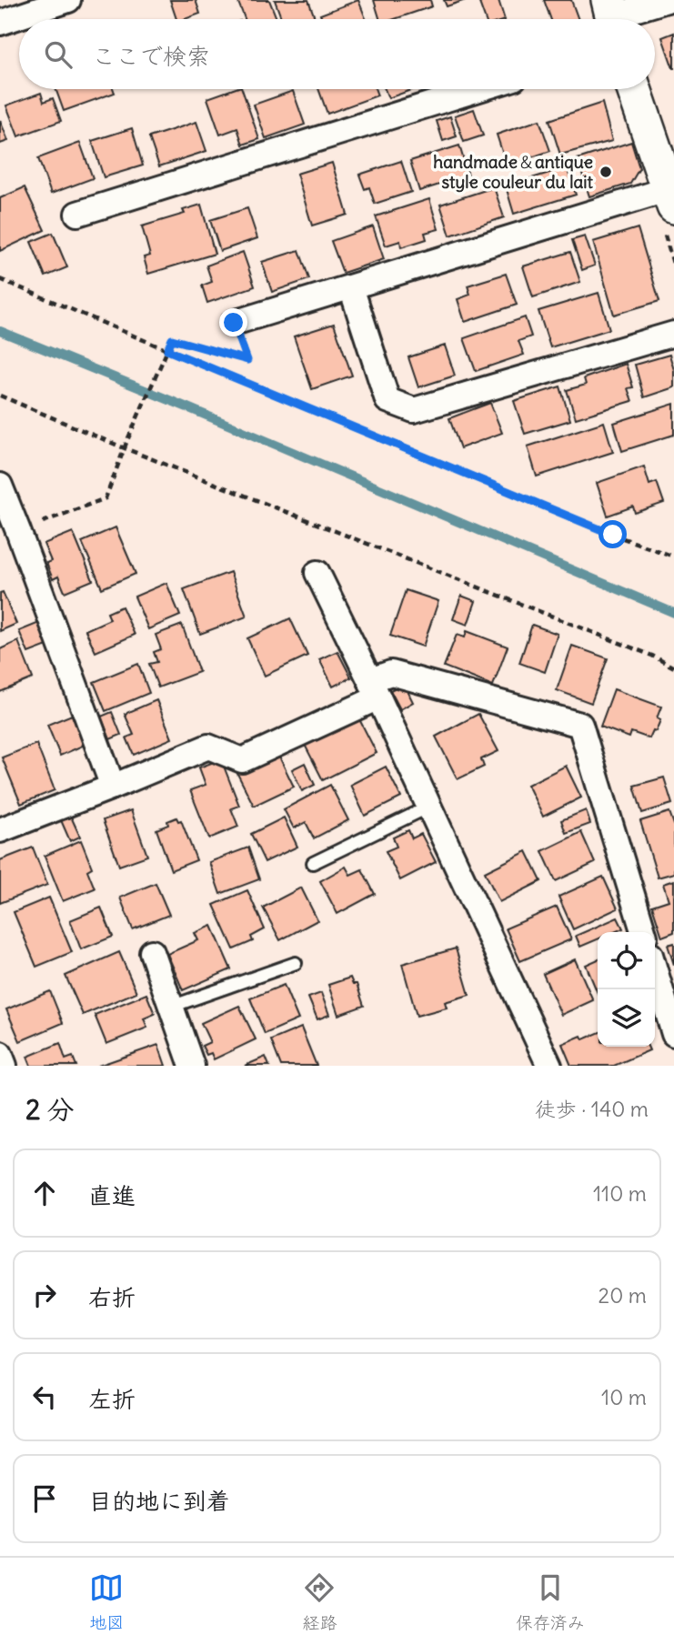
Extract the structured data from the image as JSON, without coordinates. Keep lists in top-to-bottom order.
{
  "places": ["handmade＆antique style couleur du lait"],
  "page": {
    "search": "ここで検索",
    "heading": ["2 分", "徒歩 · 140 m"],
    "list": [
      ["直進", "110 m"],
      ["右折", "20 m"],
      ["左折", "10 m"],
      "目的地に到着"
    ],
    "nav": ["地図", "経路", "保存済み"]
  }
}
